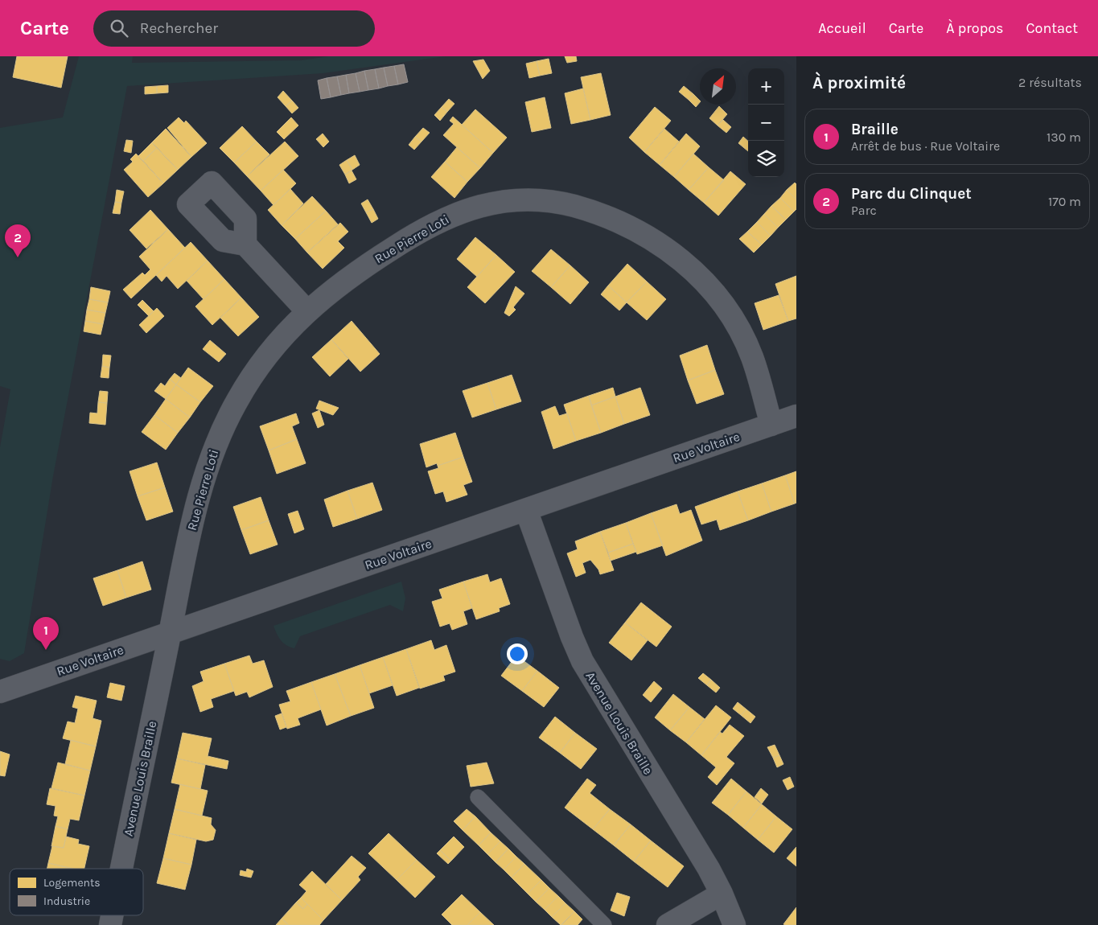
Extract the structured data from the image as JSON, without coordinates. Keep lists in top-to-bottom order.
{
  "streets": {
    "street": ["Rue Pierre Loti", "Rue Voltaire", "Avenue Louis Braille"]
  },
  "crossings": [
    ["Rue Pierre Loti", "Rue Voltaire"],
    ["Rue Pierre Loti", "Avenue Louis Braille"],
    ["Rue Voltaire", "Avenue Louis Braille"]
  ],
  "legend": ["Logements", "Industrie"],
  "north": "top right",
  "page": {
    "header": "Carte",
    "search": "Rechercher",
    "nav": [
      "Accueil",
      "Carte",
      "À propos",
      "Contact"
    ],
    "heading": ["À proximité", "2 résultats"],
    "map_buttons": ["+", "−"],
    "list": [
      {
        "mark": "1",
        "name": "Braille",
        "note": "Arrêt de bus · Rue Voltaire",
        "value": "130 m"
      },
      {
        "mark": "2",
        "name": "Parc du Clinquet",
        "note": "Parc",
        "value": "170 m"
      }
    ],
    "pins": ["2", "1"]
  }
}
